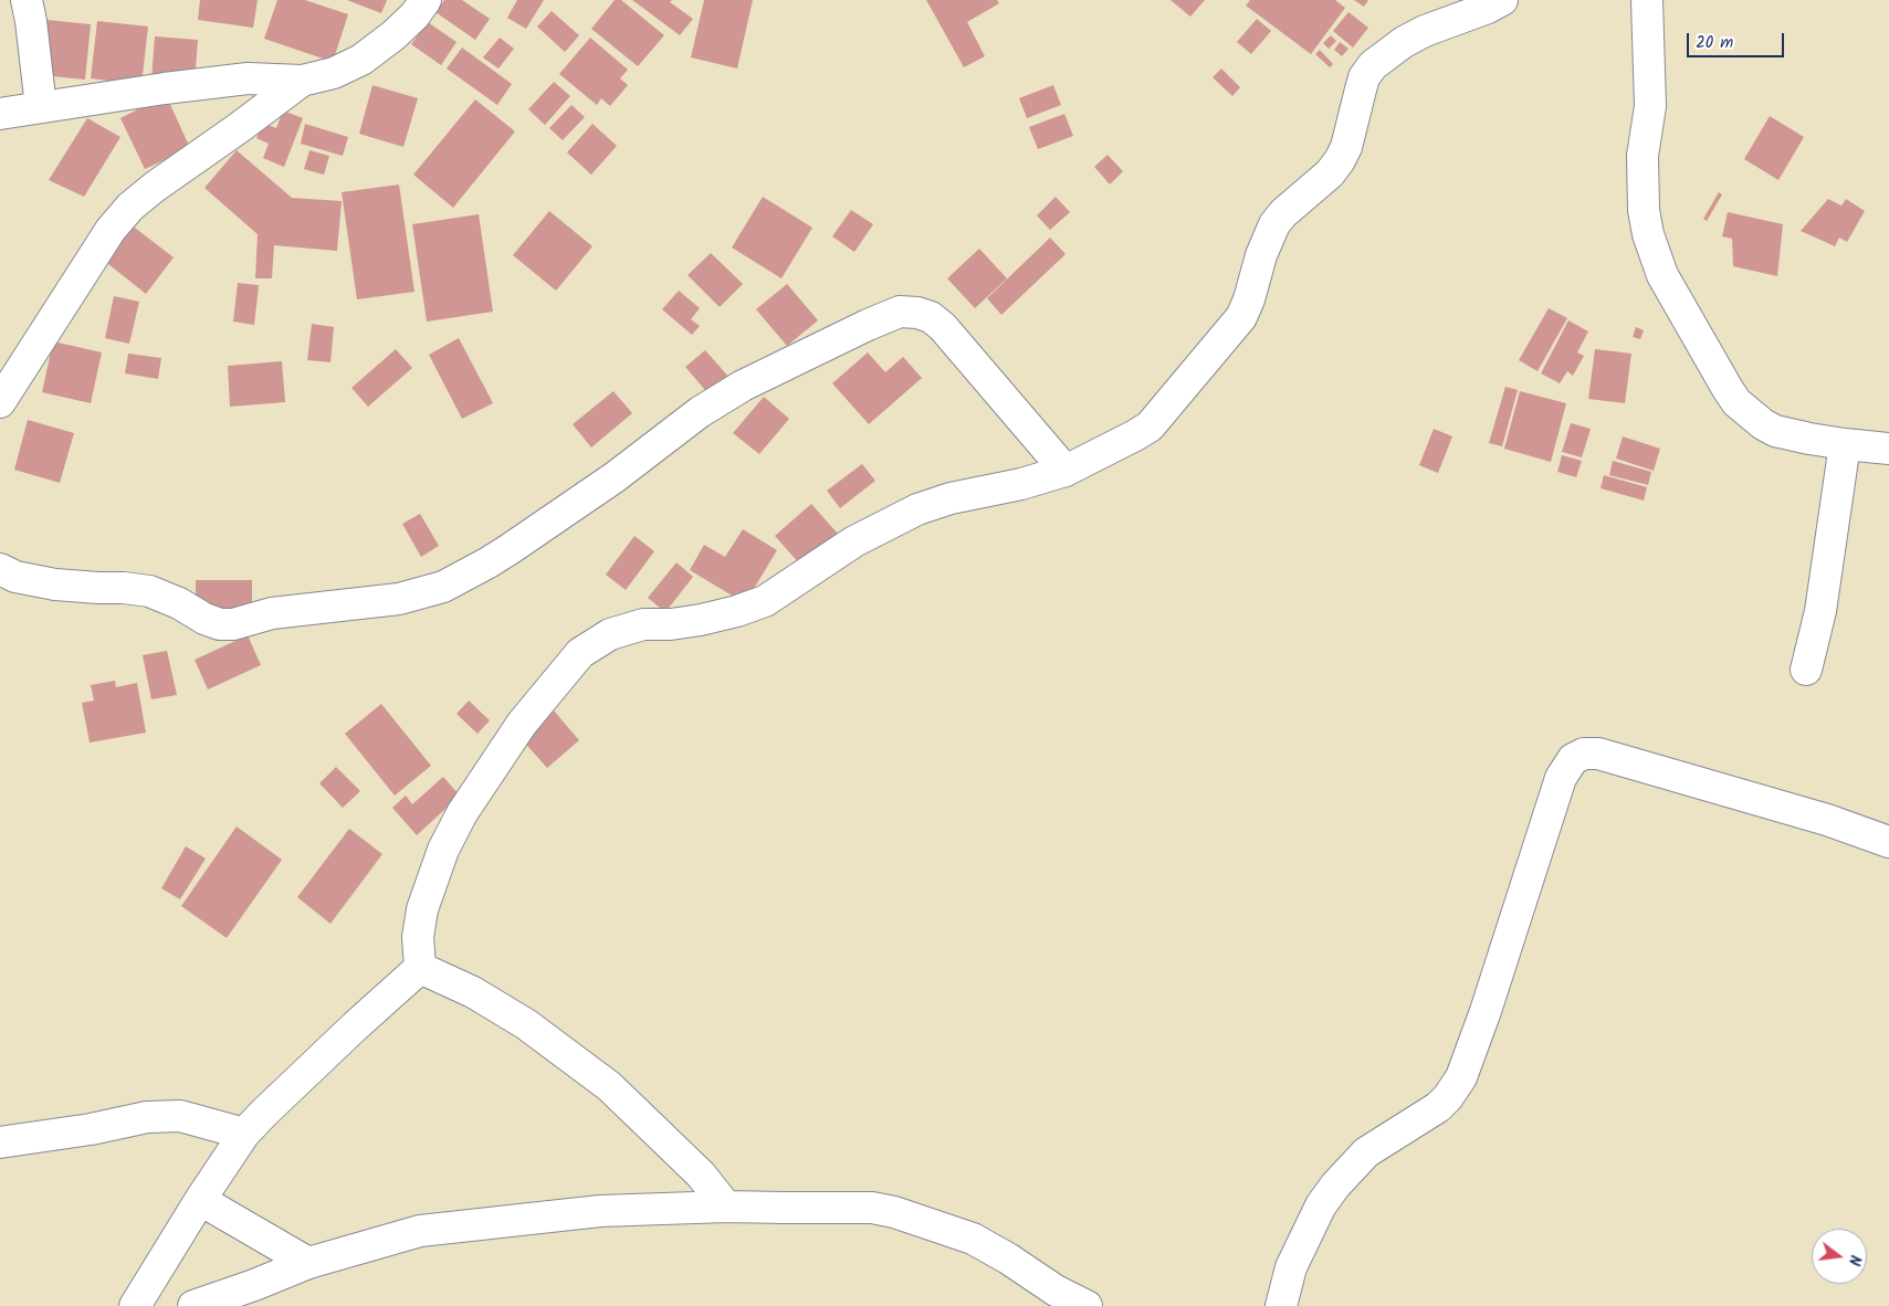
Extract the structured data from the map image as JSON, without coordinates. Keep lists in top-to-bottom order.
{
  "scale_bar": "20 m",
  "north": "right"
}
